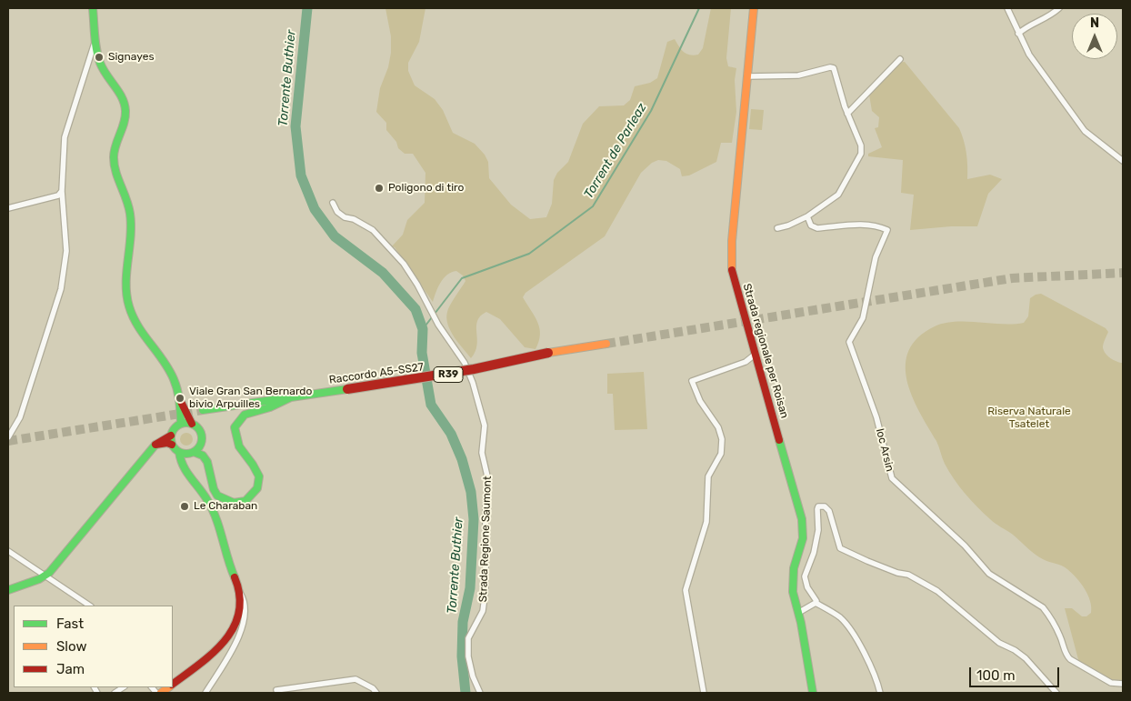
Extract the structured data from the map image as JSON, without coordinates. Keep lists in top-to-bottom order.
{
  "streets": {
    "main road": ["Strada regionale per Roisan", "Raccordo A5-SS27", "R39"],
    "street": ["loc Arsin", "Strada Regione Saumont"]
  },
  "water": ["Torrente Buthier", "Torrent de Parleaz"],
  "parks": ["Riserva Naturale Tsatelet"],
  "places": [
    "Signayes",
    "Poligono di tiro",
    "Viale Gran San Bernardo bivio Arpuilles",
    "Le Charaban"
  ],
  "legend": ["Fast", "Slow", "Jam"],
  "scale_bar": "100 m",
  "north": "top"
}
